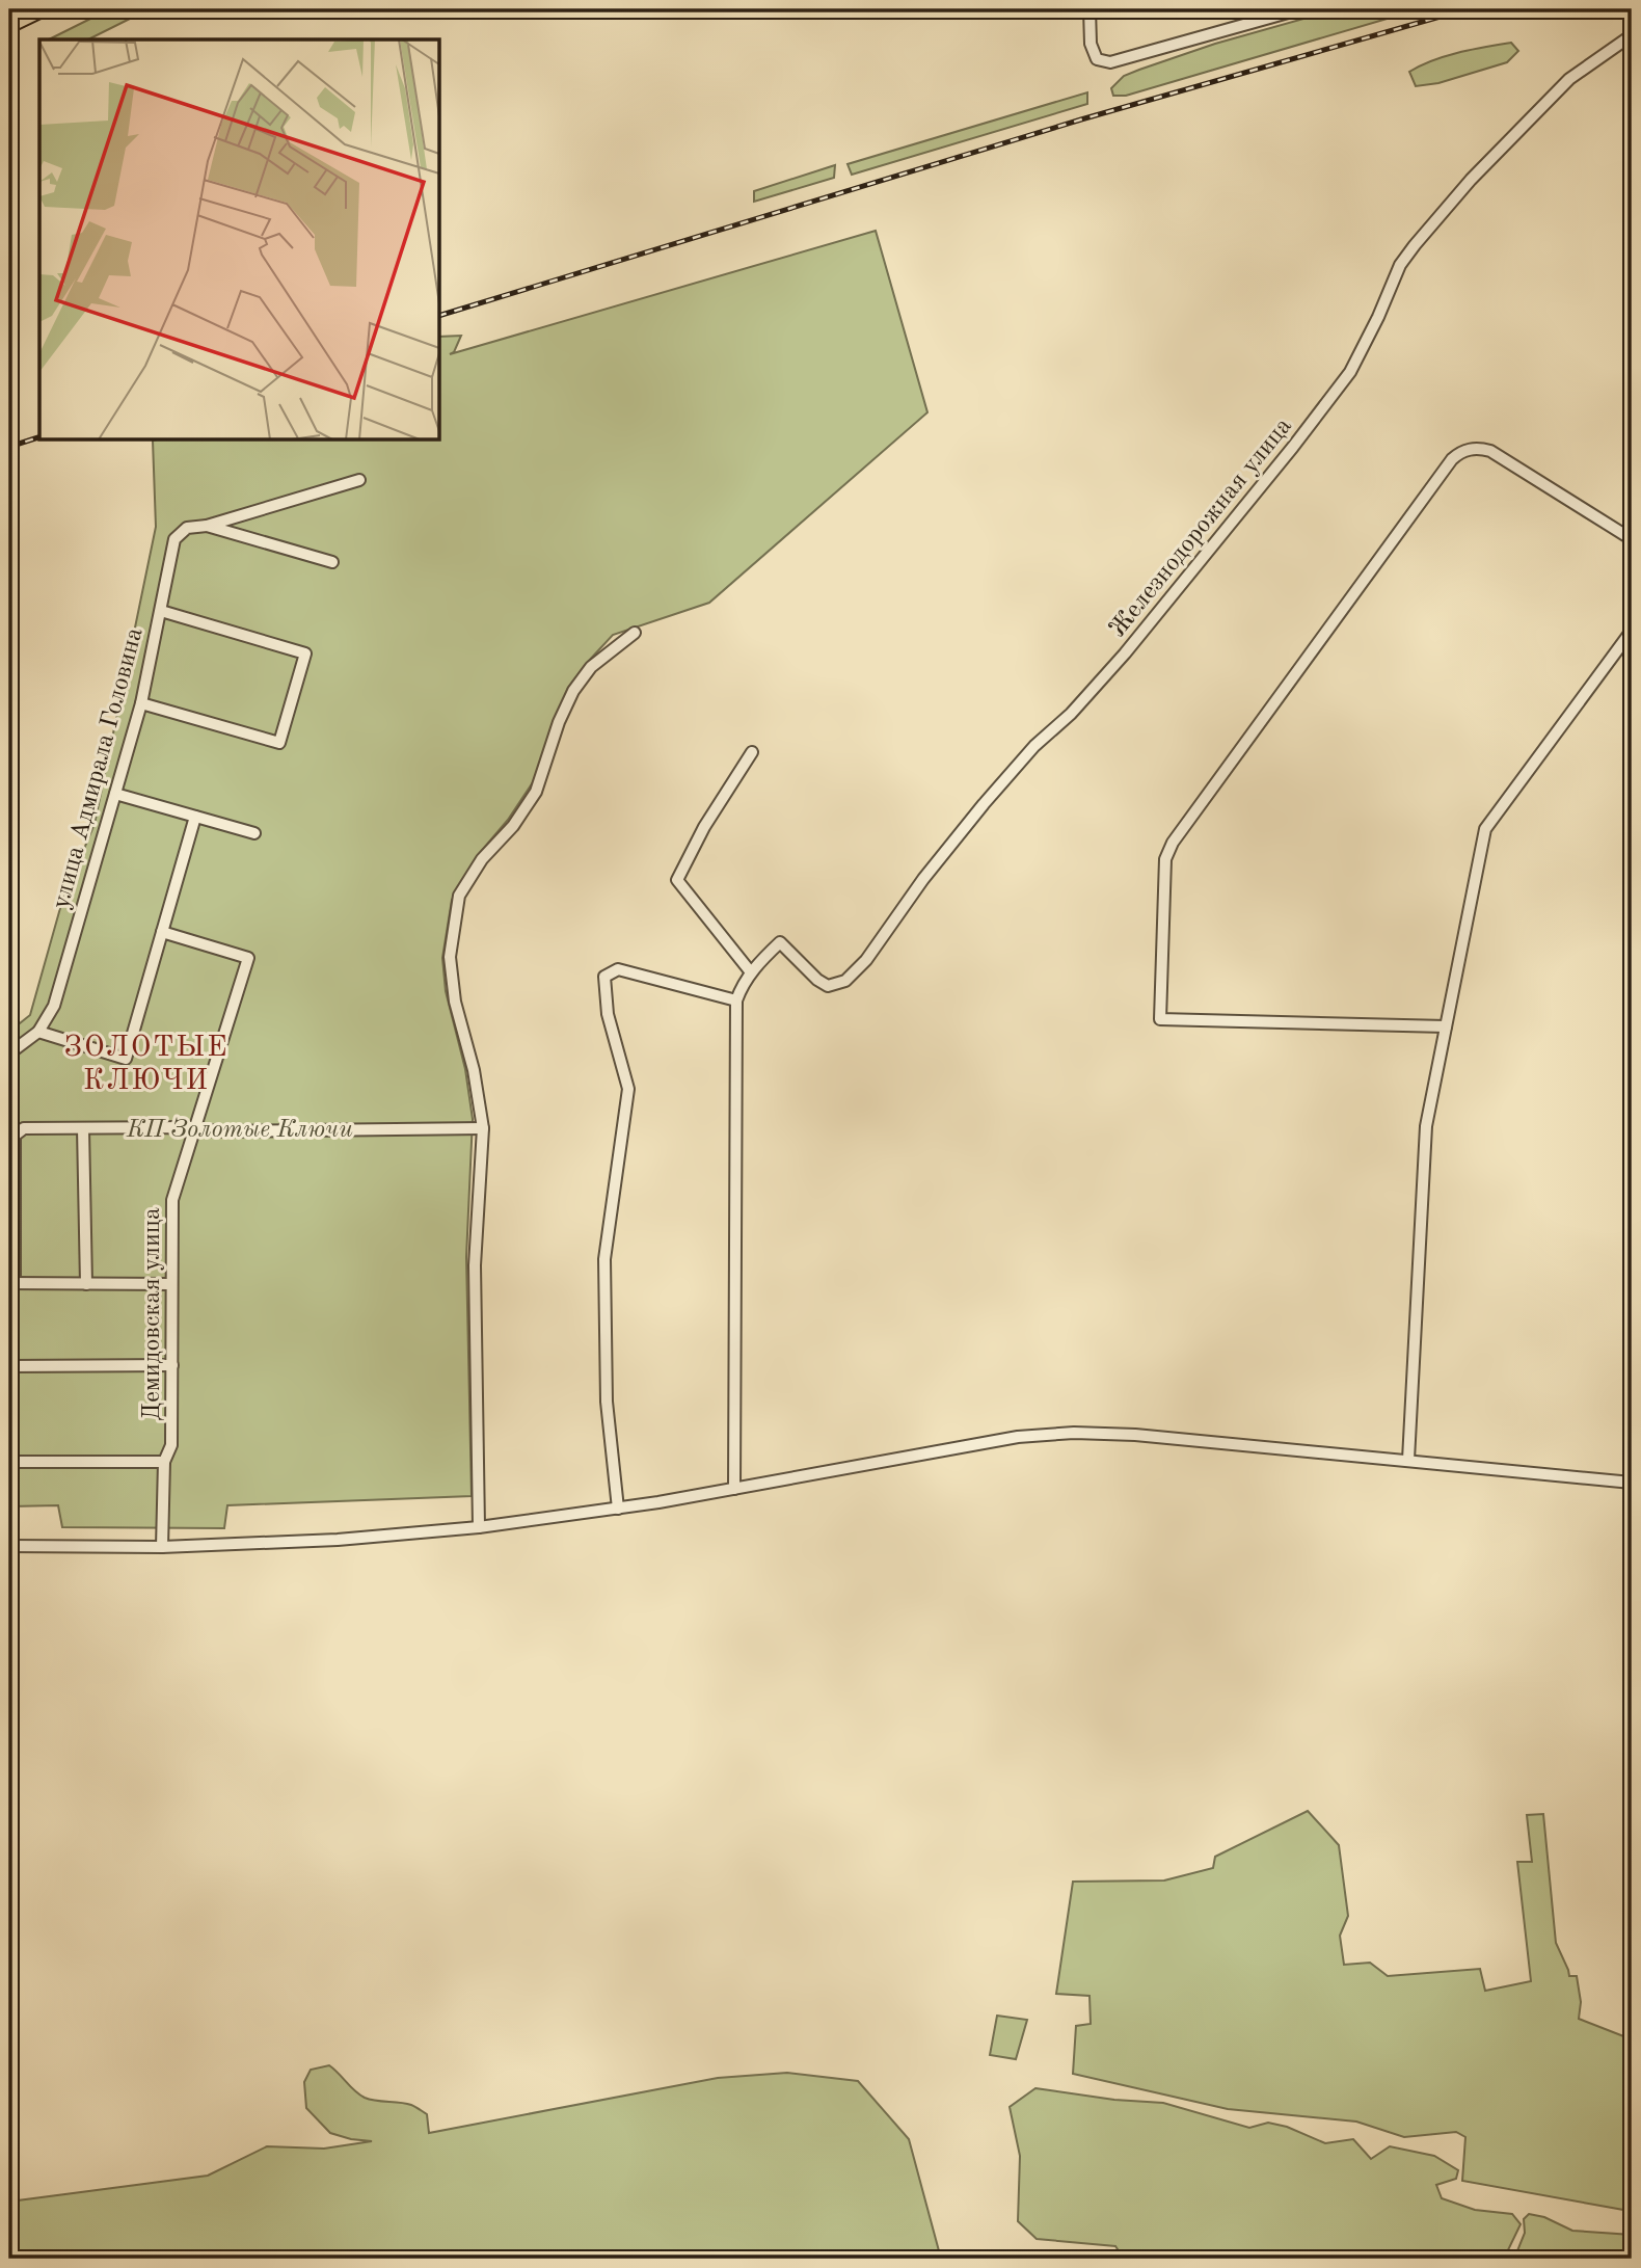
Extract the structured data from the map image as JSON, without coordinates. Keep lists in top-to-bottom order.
{
  "streets": {
    "street": ["Железнодорожная улица", "улица Адмирала Головина", "Демидовская улица"]
  },
  "districts": ["ЗОЛОТЫЕ КЛЮЧИ"],
  "parks": ["КП Золотые Ключи"]
}
